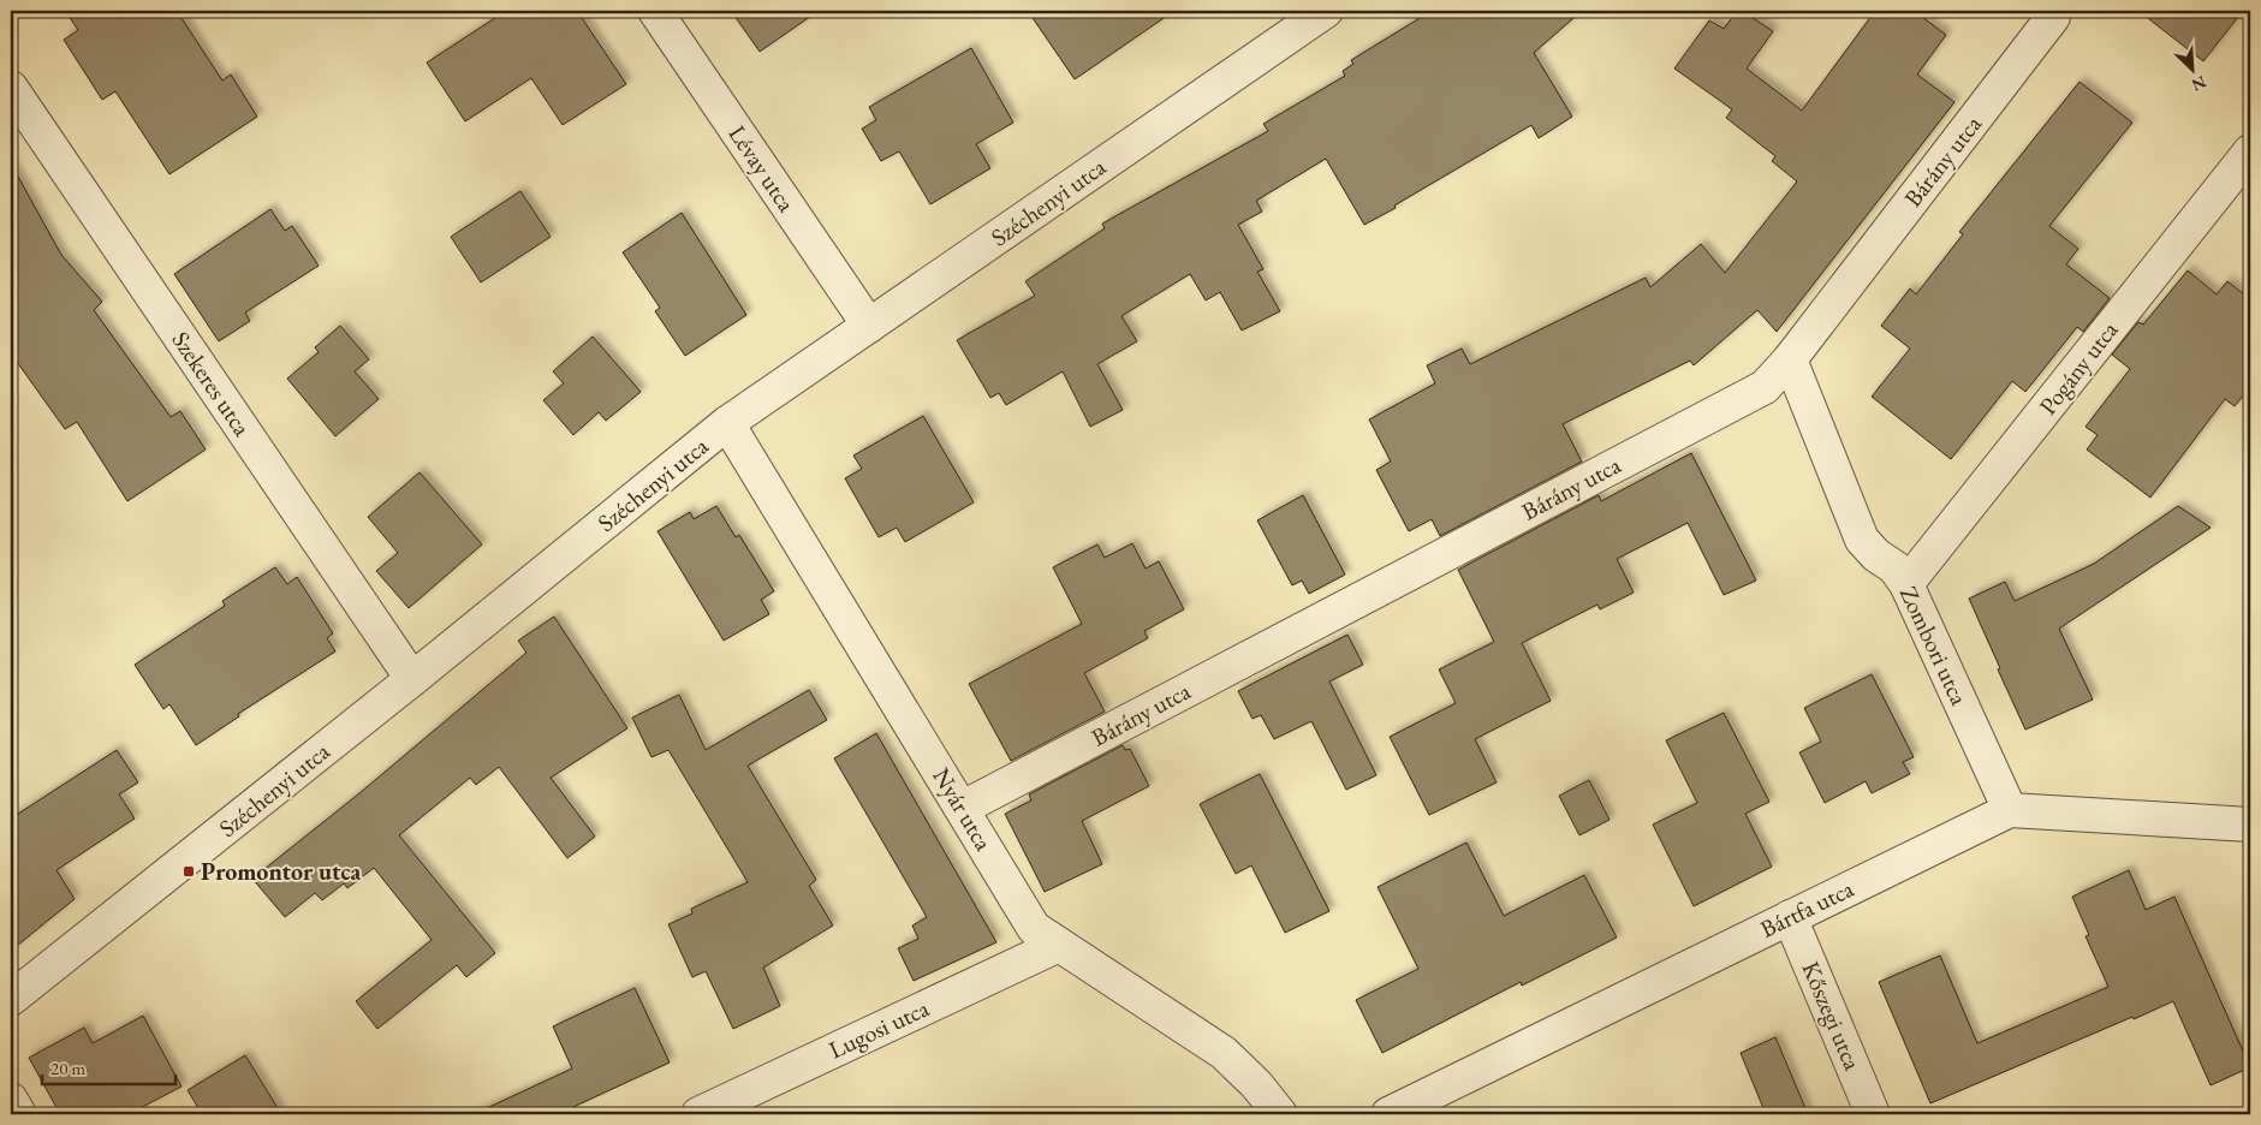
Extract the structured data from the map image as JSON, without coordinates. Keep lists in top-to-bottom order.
{
  "streets": {
    "street": [
      "Bárány utca",
      "Lévay utca",
      "Széchenyi utca",
      "Pogány utca",
      "Szekeres utca",
      "Zombori utca",
      "Nyár utca",
      "Bártfa utca",
      "Kőszegi utca",
      "Lugosi utca"
    ]
  },
  "crossings": [
    ["Bárány utca", "Zombori utca"],
    ["Bárány utca", "Nyár utca"],
    ["Lévay utca", "Széchenyi utca"],
    ["Széchenyi utca", "Szekeres utca"],
    ["Széchenyi utca", "Nyár utca"],
    ["Pogány utca", "Zombori utca"],
    ["Zombori utca", "Bártfa utca"],
    ["Nyár utca", "Lugosi utca"],
    ["Bártfa utca", "Kőszegi utca"]
  ],
  "places": {
    "transit": ["Promontor utca"]
  },
  "scale_bar": "20 m",
  "north": "bottom right"
}
